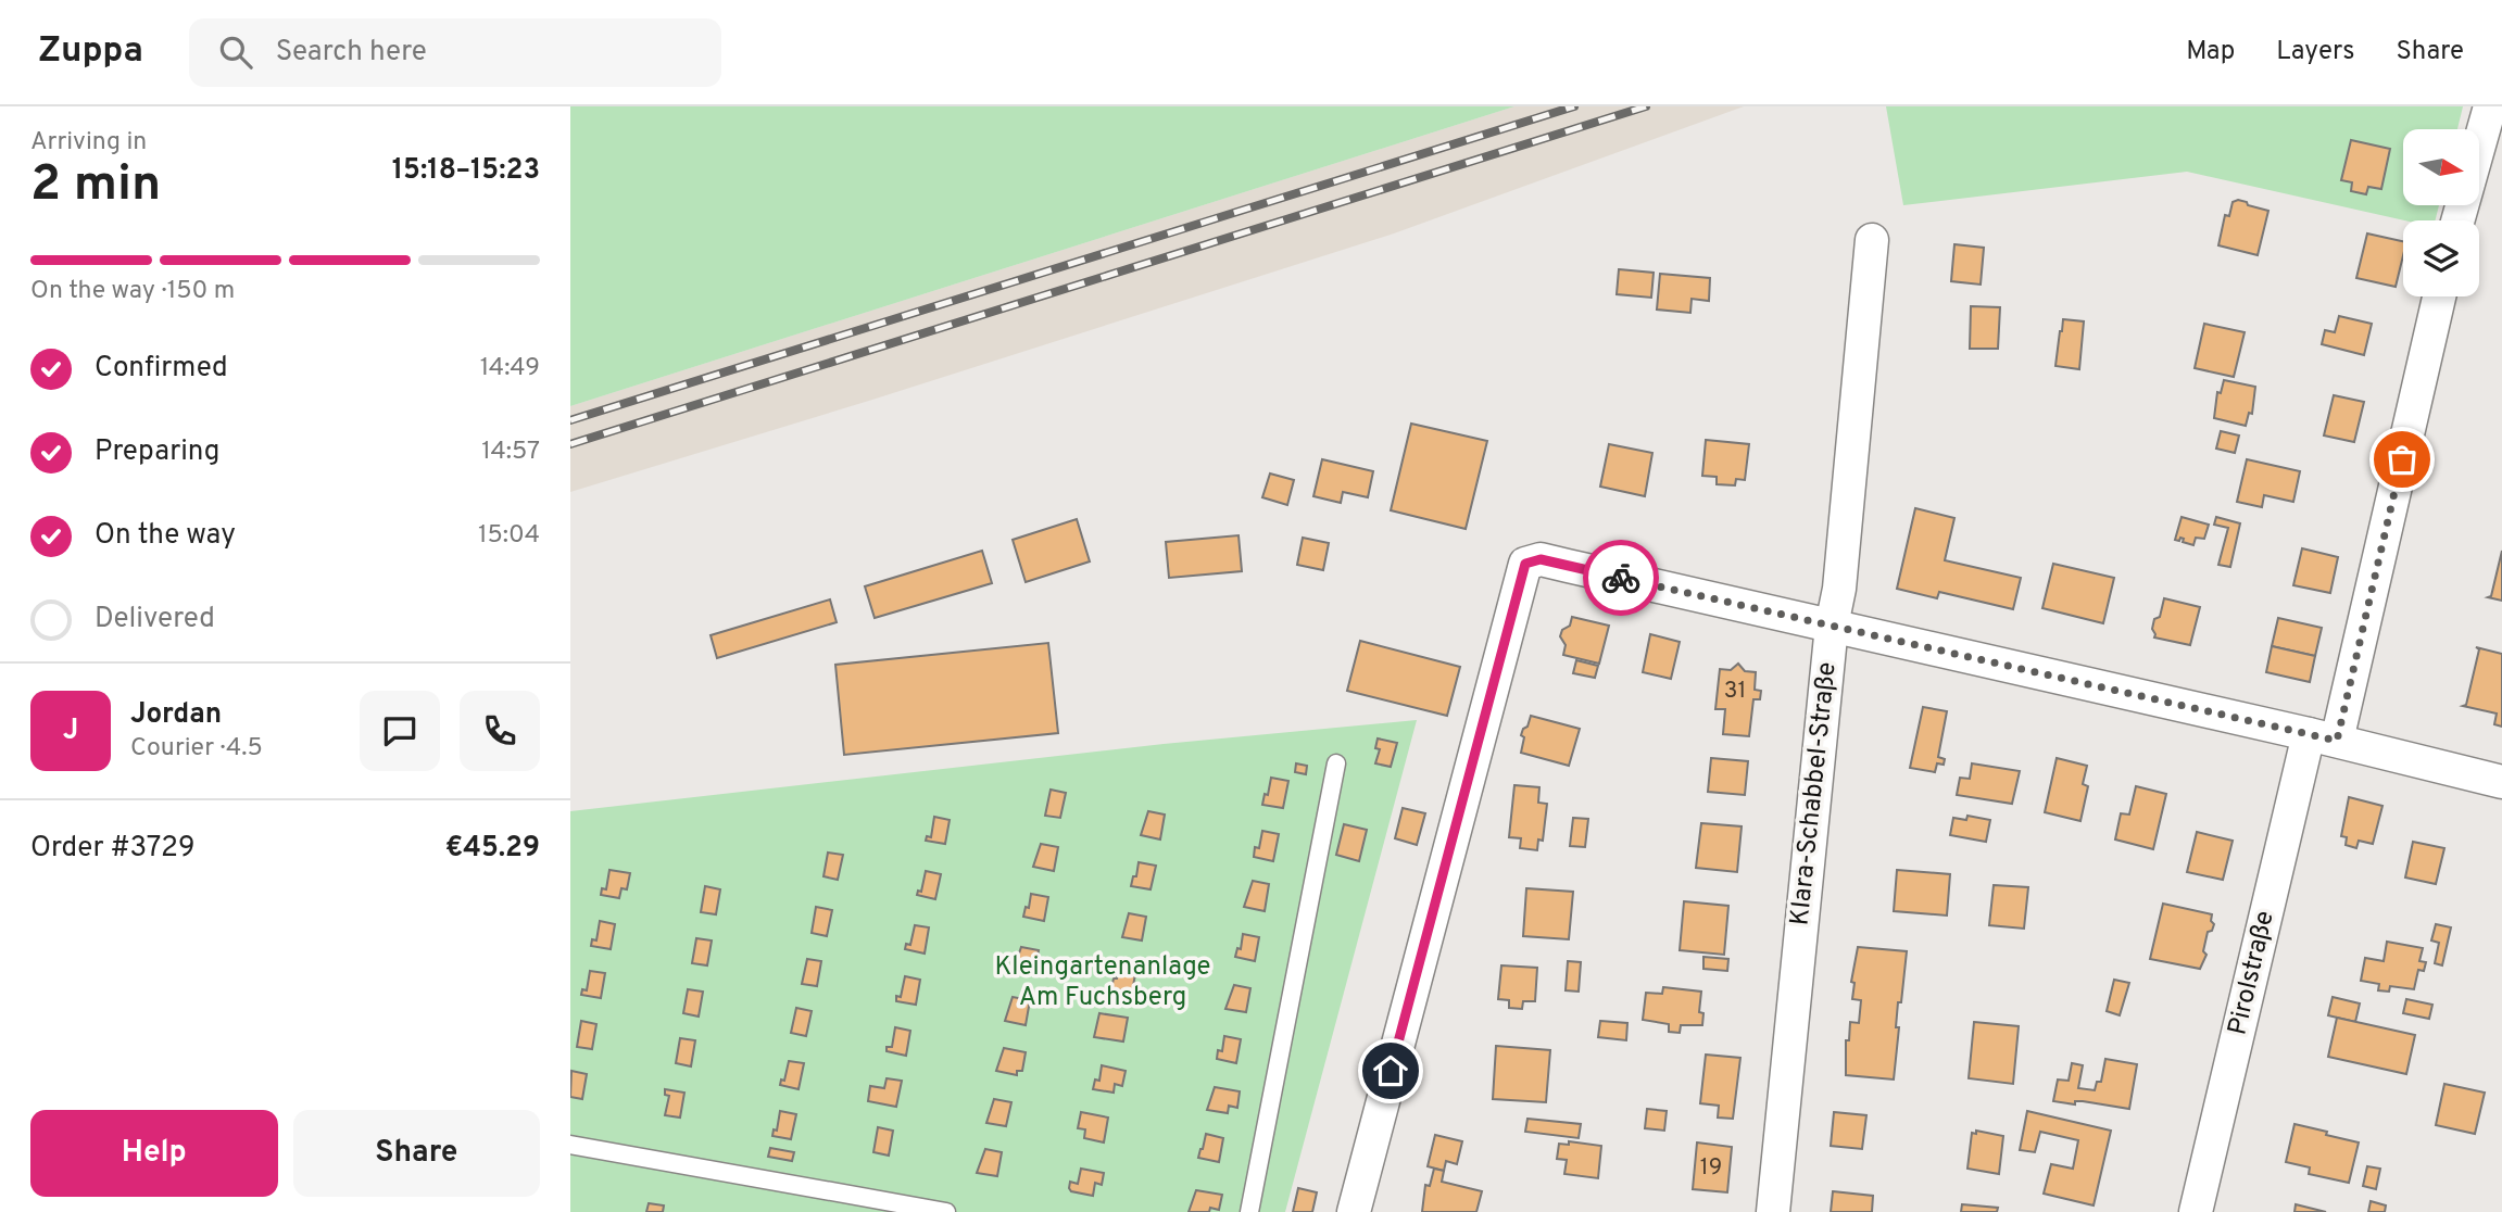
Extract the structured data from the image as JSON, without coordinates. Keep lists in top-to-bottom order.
{
  "streets": {
    "street": ["Klara-Schabbel-Straße", "Pirolstraße"]
  },
  "parks": ["Kleingartenanlage Am Fuchsberg"],
  "house_numbers": ["31", "19"],
  "north": "right",
  "page": {
    "header": "Zuppa",
    "search": "Search here",
    "nav": ["Map", "Layers", "Share"],
    "heading": ["2 min", "Arriving in", "15:18–15:23"],
    "panel": [
      "Jordan",
      "Courier · 4.5",
      "Order #3729",
      "€45.29"
    ],
    "bar": "On the way · 150 m",
    "list": [
      ["Confirmed", "14:49"],
      ["Preparing", "14:57"],
      ["On the way", "15:04"],
      "Delivered"
    ],
    "round": "J",
    "buttons": ["Help", "Share"]
  }
}
